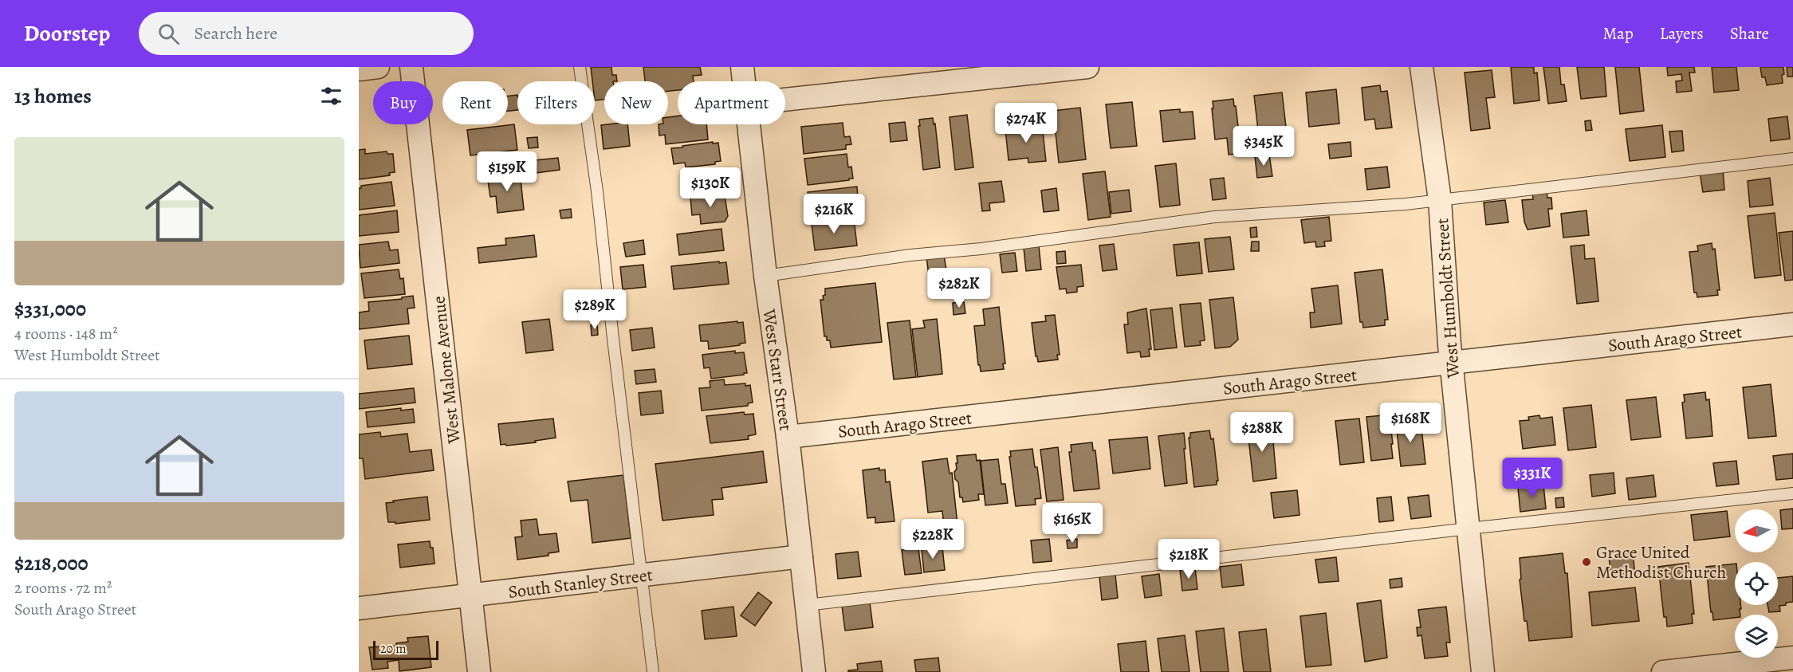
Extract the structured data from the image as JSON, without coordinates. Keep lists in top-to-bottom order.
{
  "streets": {
    "street": [
      "West Humboldt Street",
      "South Arago Street",
      "West Malone Avenue",
      "West Starr Street",
      "South Stanley Street"
    ]
  },
  "crossings": [
    ["West Humboldt Street", "South Arago Street"],
    ["South Arago Street", "West Starr Street"],
    ["West Malone Avenue", "South Stanley Street"],
    ["West Starr Street", "South Stanley Street"]
  ],
  "places": ["Grace United Methodist Church"],
  "scale_bar": "20 m",
  "north": "left",
  "page": {
    "header": "Doorstep",
    "search": "Search here",
    "nav": ["Map", "Layers", "Share"],
    "heading": "13 homes",
    "chip": [
      "Buy",
      "Rent",
      "Filters",
      "New",
      "Apartment"
    ],
    "price": [
      "$274K",
      "$345K",
      "$159K",
      "$130K",
      "$216K",
      "$282K",
      "$289K",
      "$168K",
      "$288K",
      "$331K",
      "$165K",
      "$228K",
      "$218K"
    ],
    "list": [
      {
        "name": "$331,000",
        "note": "4 rooms · 148 m² · West Humboldt Street"
      },
      {
        "name": "$218,000",
        "note": "2 rooms · 72 m² · South Arago Street"
      }
    ],
    "scale": "20 m"
  }
}
